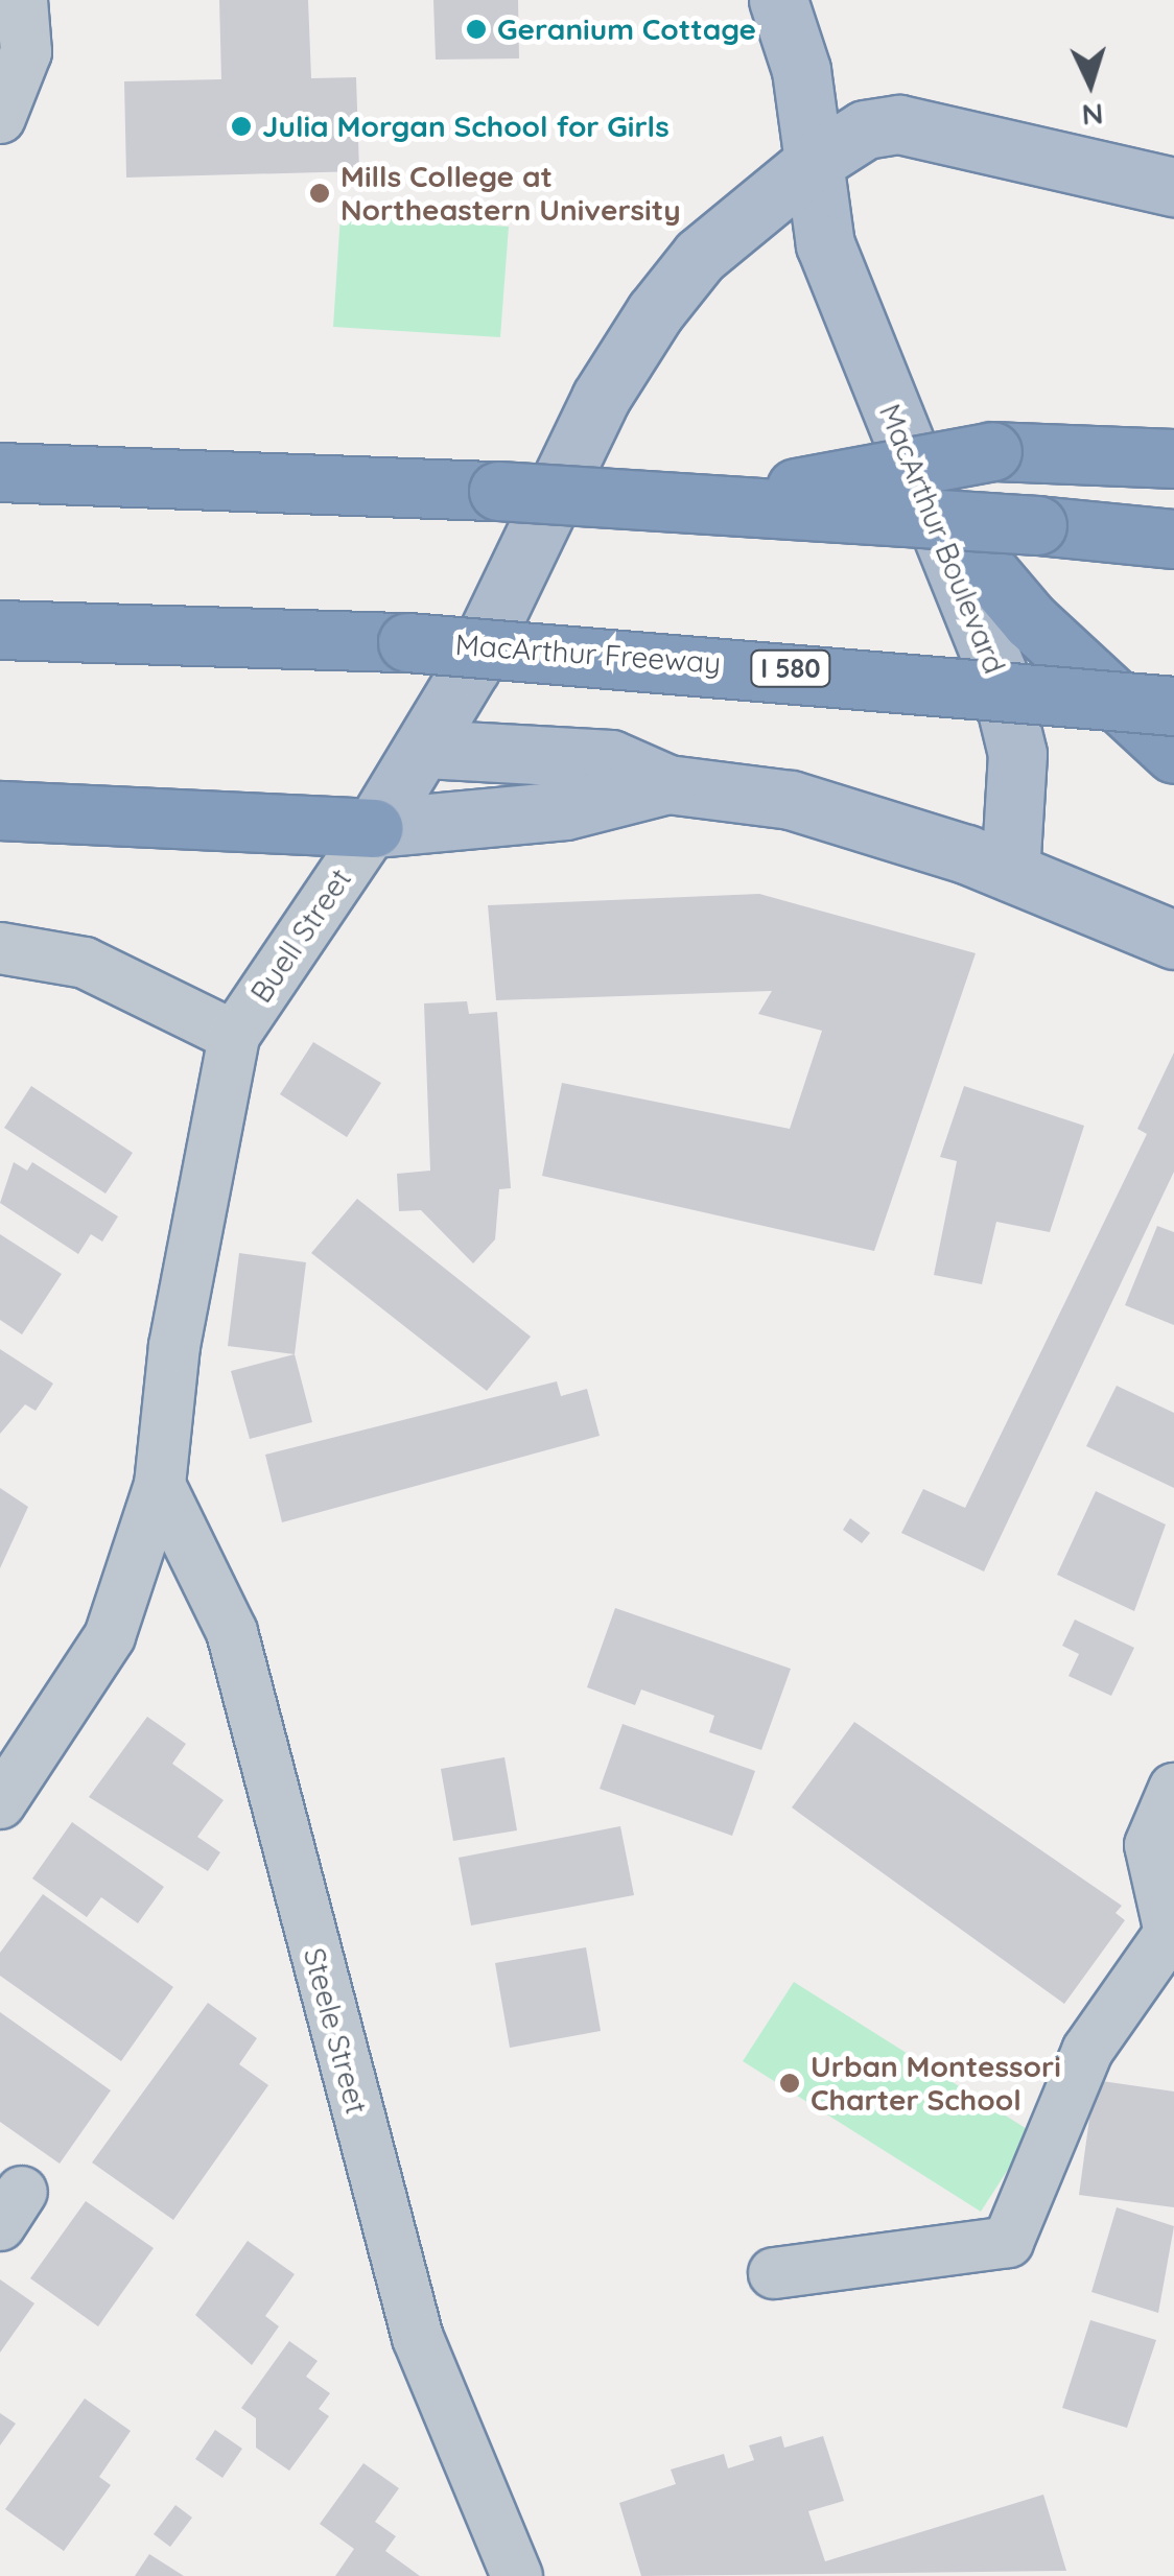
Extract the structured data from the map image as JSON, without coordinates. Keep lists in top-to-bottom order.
{
  "streets": {
    "highway": ["MacArthur Freeway", "I 580"],
    "main road": ["MacArthur Boulevard", "Buell Street"],
    "street": ["Steele Street"]
  },
  "crossings": [
    ["MacArthur Boulevard", "Buell Street"],
    ["Buell Street", "Steele Street"]
  ],
  "places": [
    "Geranium Cottage",
    "Julia Morgan School for Girls",
    "Mills College at Northeastern University",
    "Urban Montessori Charter School"
  ],
  "north": "bottom"
}
